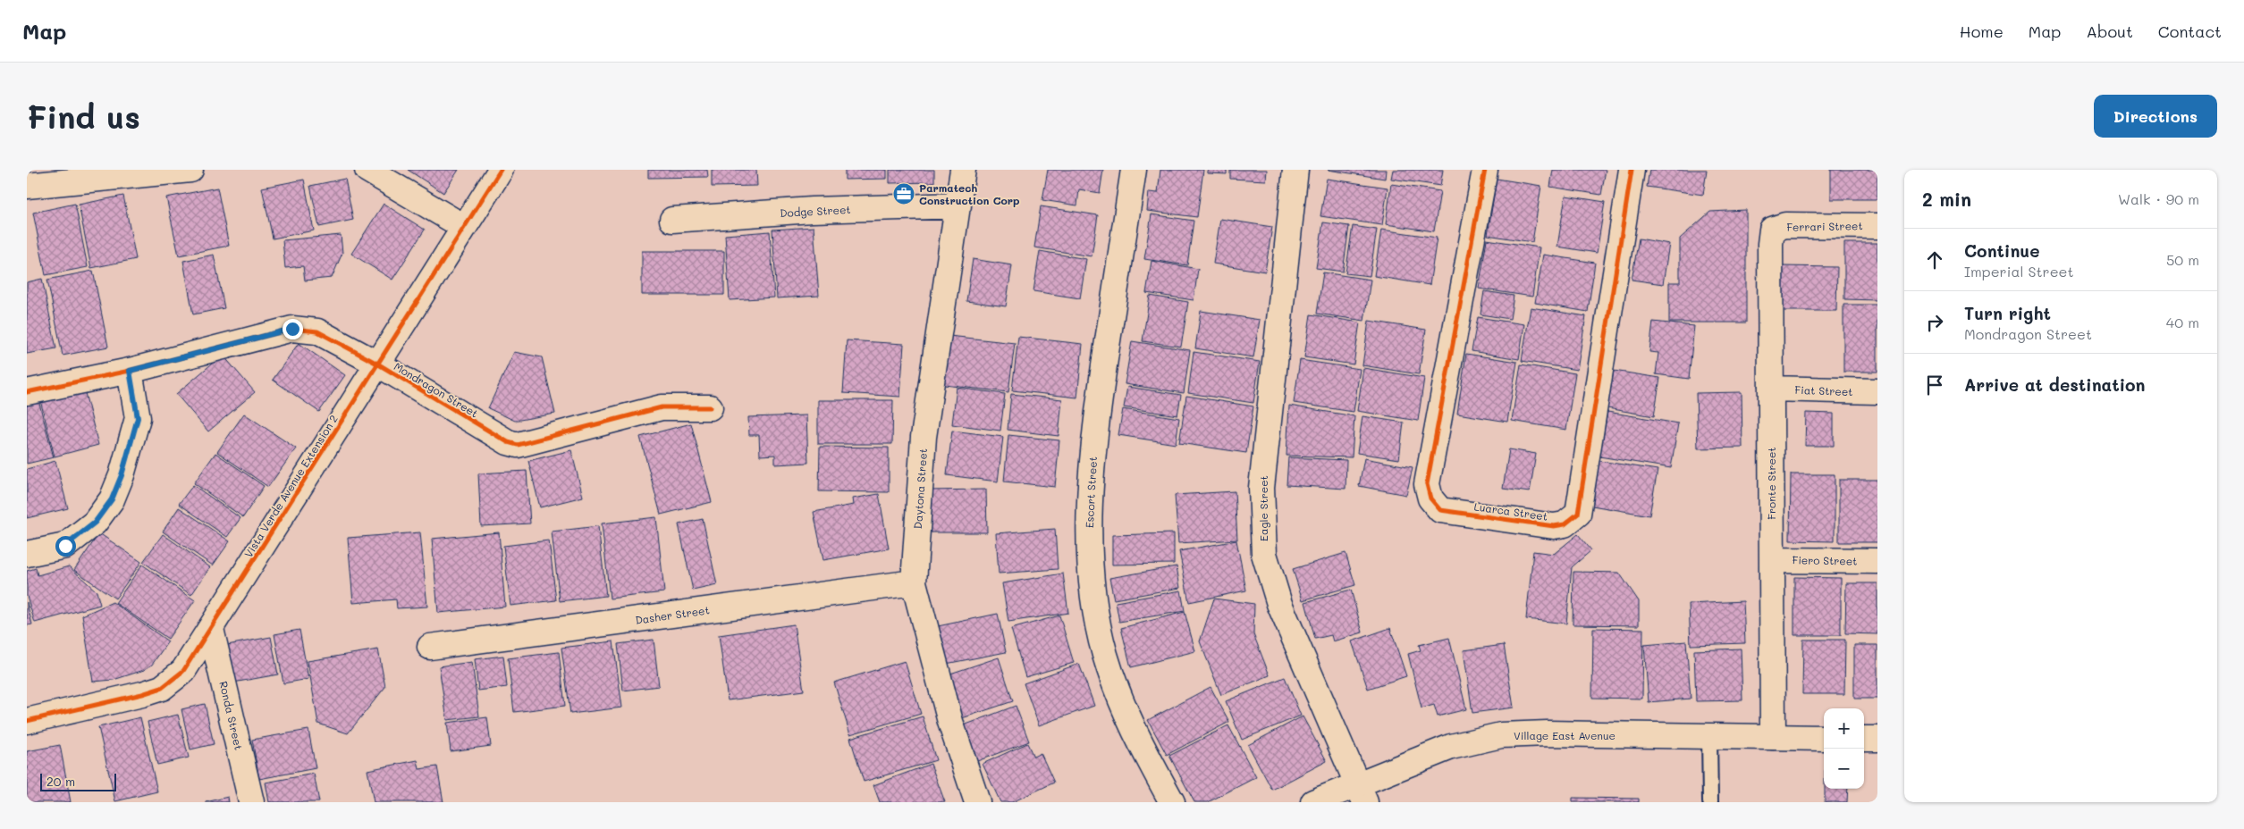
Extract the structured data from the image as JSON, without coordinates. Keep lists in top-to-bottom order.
{
  "streets": {
    "street": [
      "Dodge Street",
      "Ferrari Street",
      "Mondragon Street",
      "Fiat Street",
      "Fronte Street",
      "Vista Verde Avenue Extension 2",
      "Daytona Street",
      "Escort Street",
      "Eagle Street",
      "Luarca Street",
      "Fiero Street",
      "Dasher Street",
      "Ronda Street",
      "Village East Avenue"
    ]
  },
  "crossings": [
    ["Dodge Street", "Daytona Street"],
    ["Ferrari Street", "Fronte Street"],
    ["Mondragon Street", "Vista Verde Avenue Extension 2"],
    ["Fiat Street", "Fronte Street"],
    ["Fronte Street", "Fiero Street"],
    ["Fronte Street", "Village East Avenue"],
    ["Vista Verde Avenue Extension 2", "Ronda Street"],
    ["Daytona Street", "Dasher Street"],
    ["Eagle Street", "Village East Avenue"]
  ],
  "places": {
    "office": ["Parmatech Construction Corp"]
  },
  "scale_bar": "20 m",
  "page": {
    "header": "Map",
    "nav": [
      "Home",
      "Map",
      "About",
      "Contact"
    ],
    "buttons": "Directions",
    "title": "Find us",
    "heading": ["2 min", "Walk · 90 m"],
    "list": [
      ["Continue", "Imperial Street", "50 m"],
      ["Turn right", "Mondragon Street", "40 m"],
      "Arrive at destination"
    ],
    "map_buttons": ["+", "−"],
    "scale": "20 m"
  }
}
